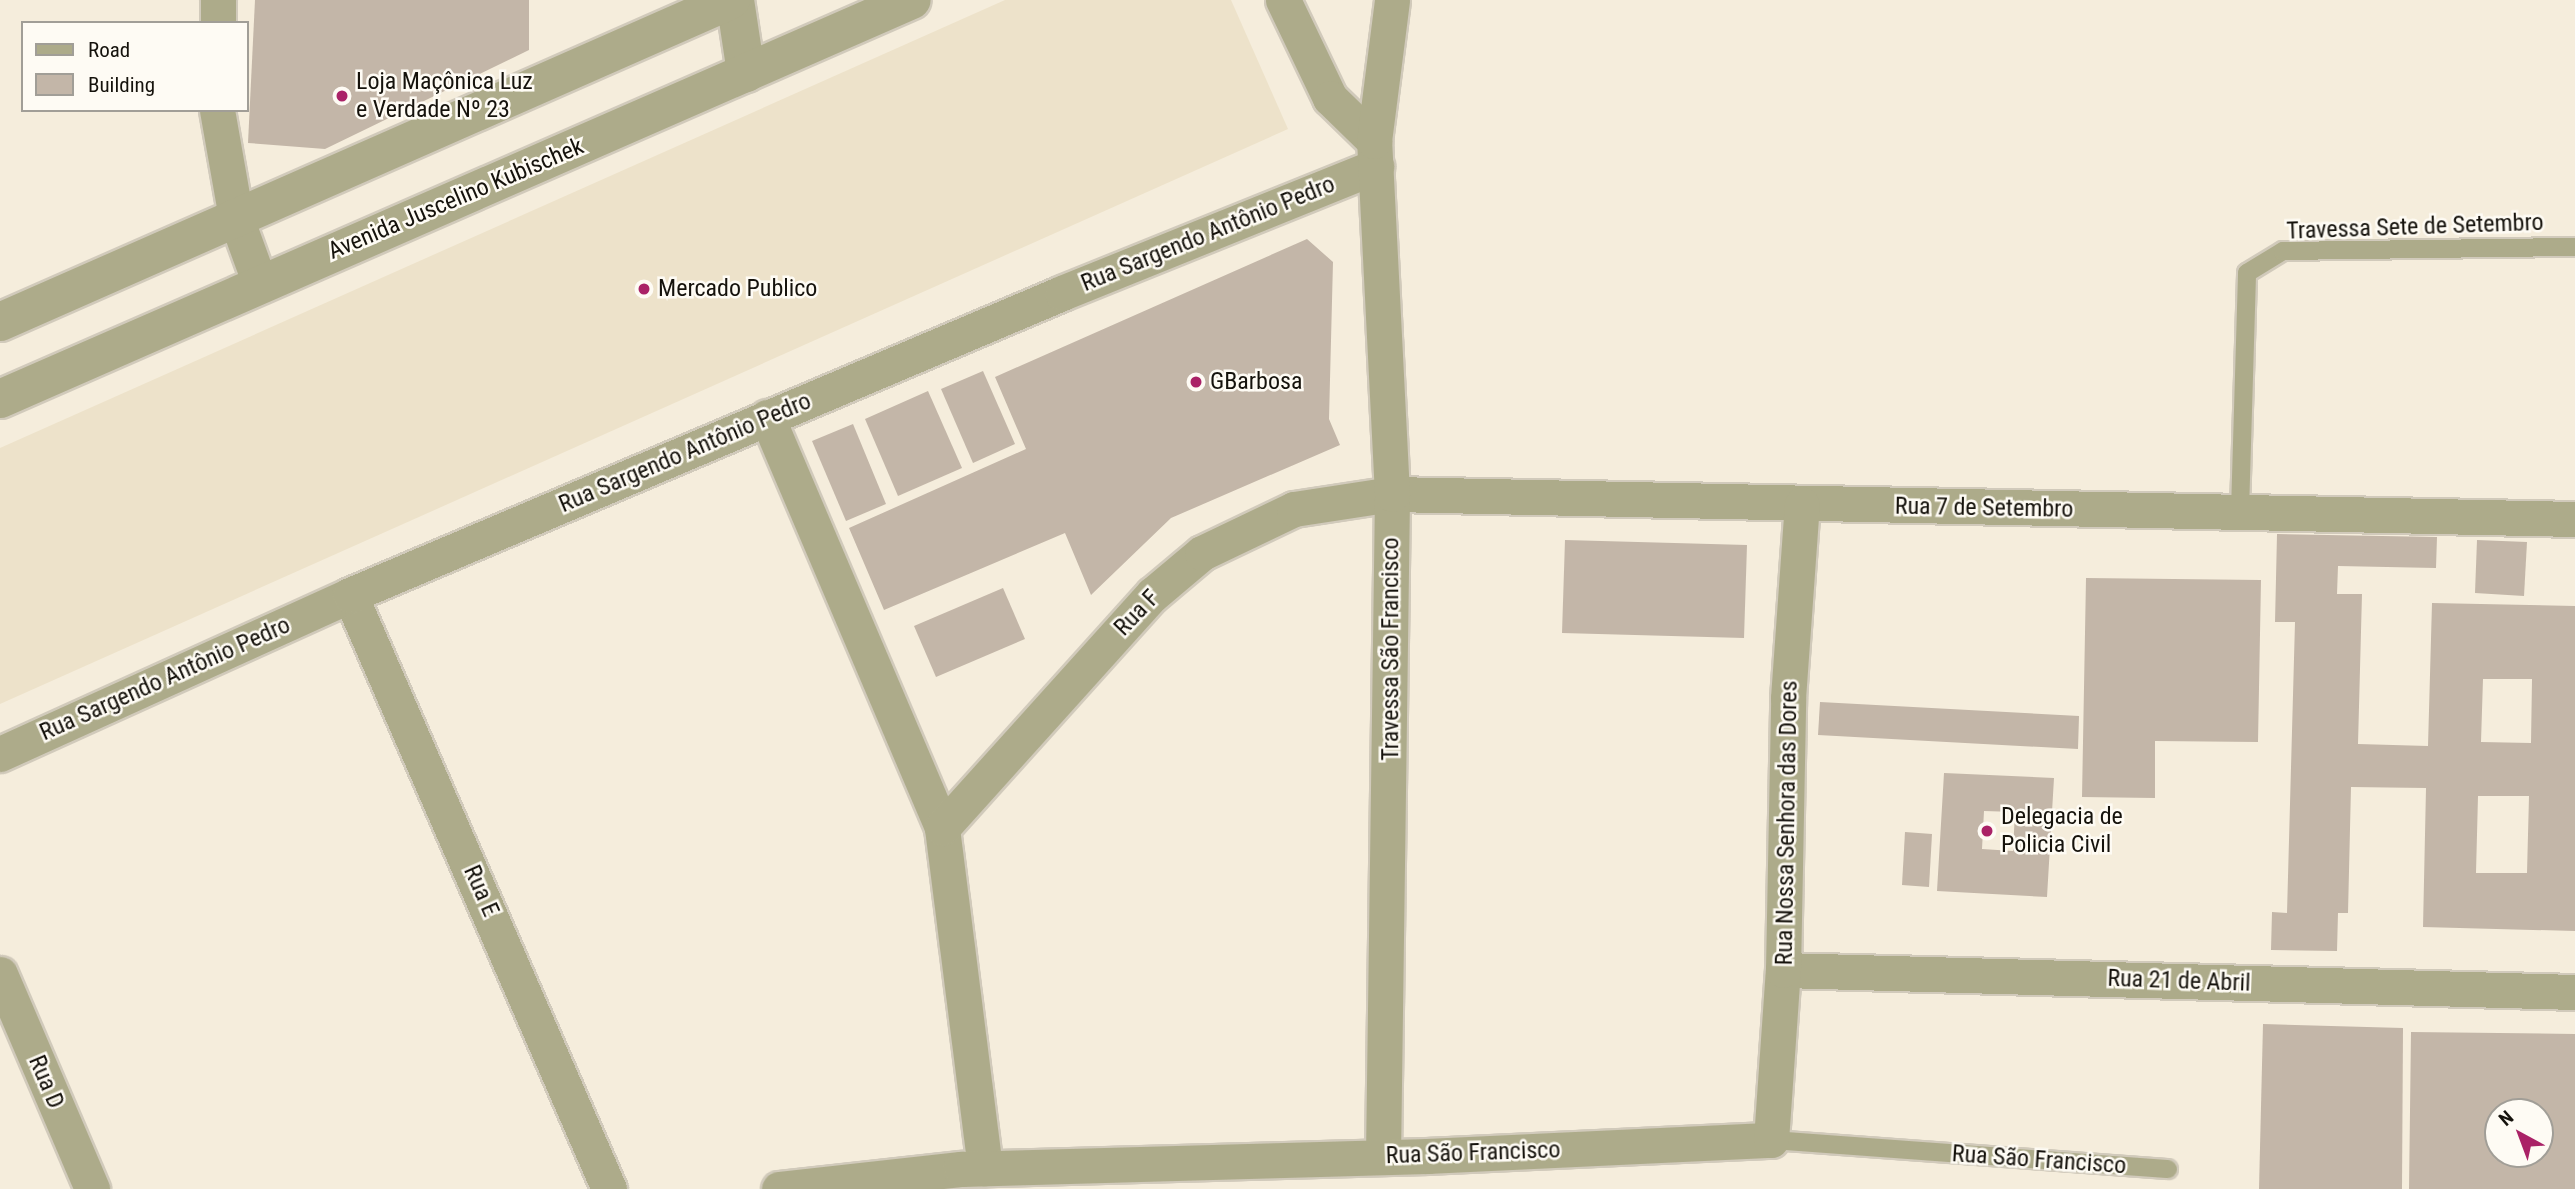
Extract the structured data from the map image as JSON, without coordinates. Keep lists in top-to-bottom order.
{
  "streets": {
    "street": [
      "Avenida Juscelino Kubischek",
      "Rua Sargendo Antônio Pedro",
      "Rua 7 de Setembro",
      "Rua F",
      "Travessa São Francisco",
      "Rua Nossa Senhora das Dores",
      "Rua E",
      "Rua 21 de Abril",
      "Rua D",
      "Rua São Francisco"
    ],
    "lane": ["Travessa Sete de Setembro"]
  },
  "crossings": [
    ["Travessa Sete de Setembro", "Rua 7 de Setembro"],
    ["Rua Sargendo Antônio Pedro", "Travessa São Francisco"],
    ["Rua Sargendo Antônio Pedro", "Rua E"],
    ["Rua 7 de Setembro", "Rua F"],
    ["Rua 7 de Setembro", "Travessa São Francisco"],
    ["Rua 7 de Setembro", "Rua Nossa Senhora das Dores"],
    ["Rua F", "Travessa São Francisco"],
    ["Travessa São Francisco", "Rua São Francisco"],
    ["Rua Nossa Senhora das Dores", "Rua 21 de Abril"],
    ["Rua Nossa Senhora das Dores", "Rua São Francisco"]
  ],
  "places": [
    "Loja Maçônica Luz e Verdade Nº 23",
    "Mercado Publico",
    "GBarbosa",
    "Delegacia de Policia Civil"
  ],
  "legend": ["Road", "Building"],
  "north": "top left"
}
